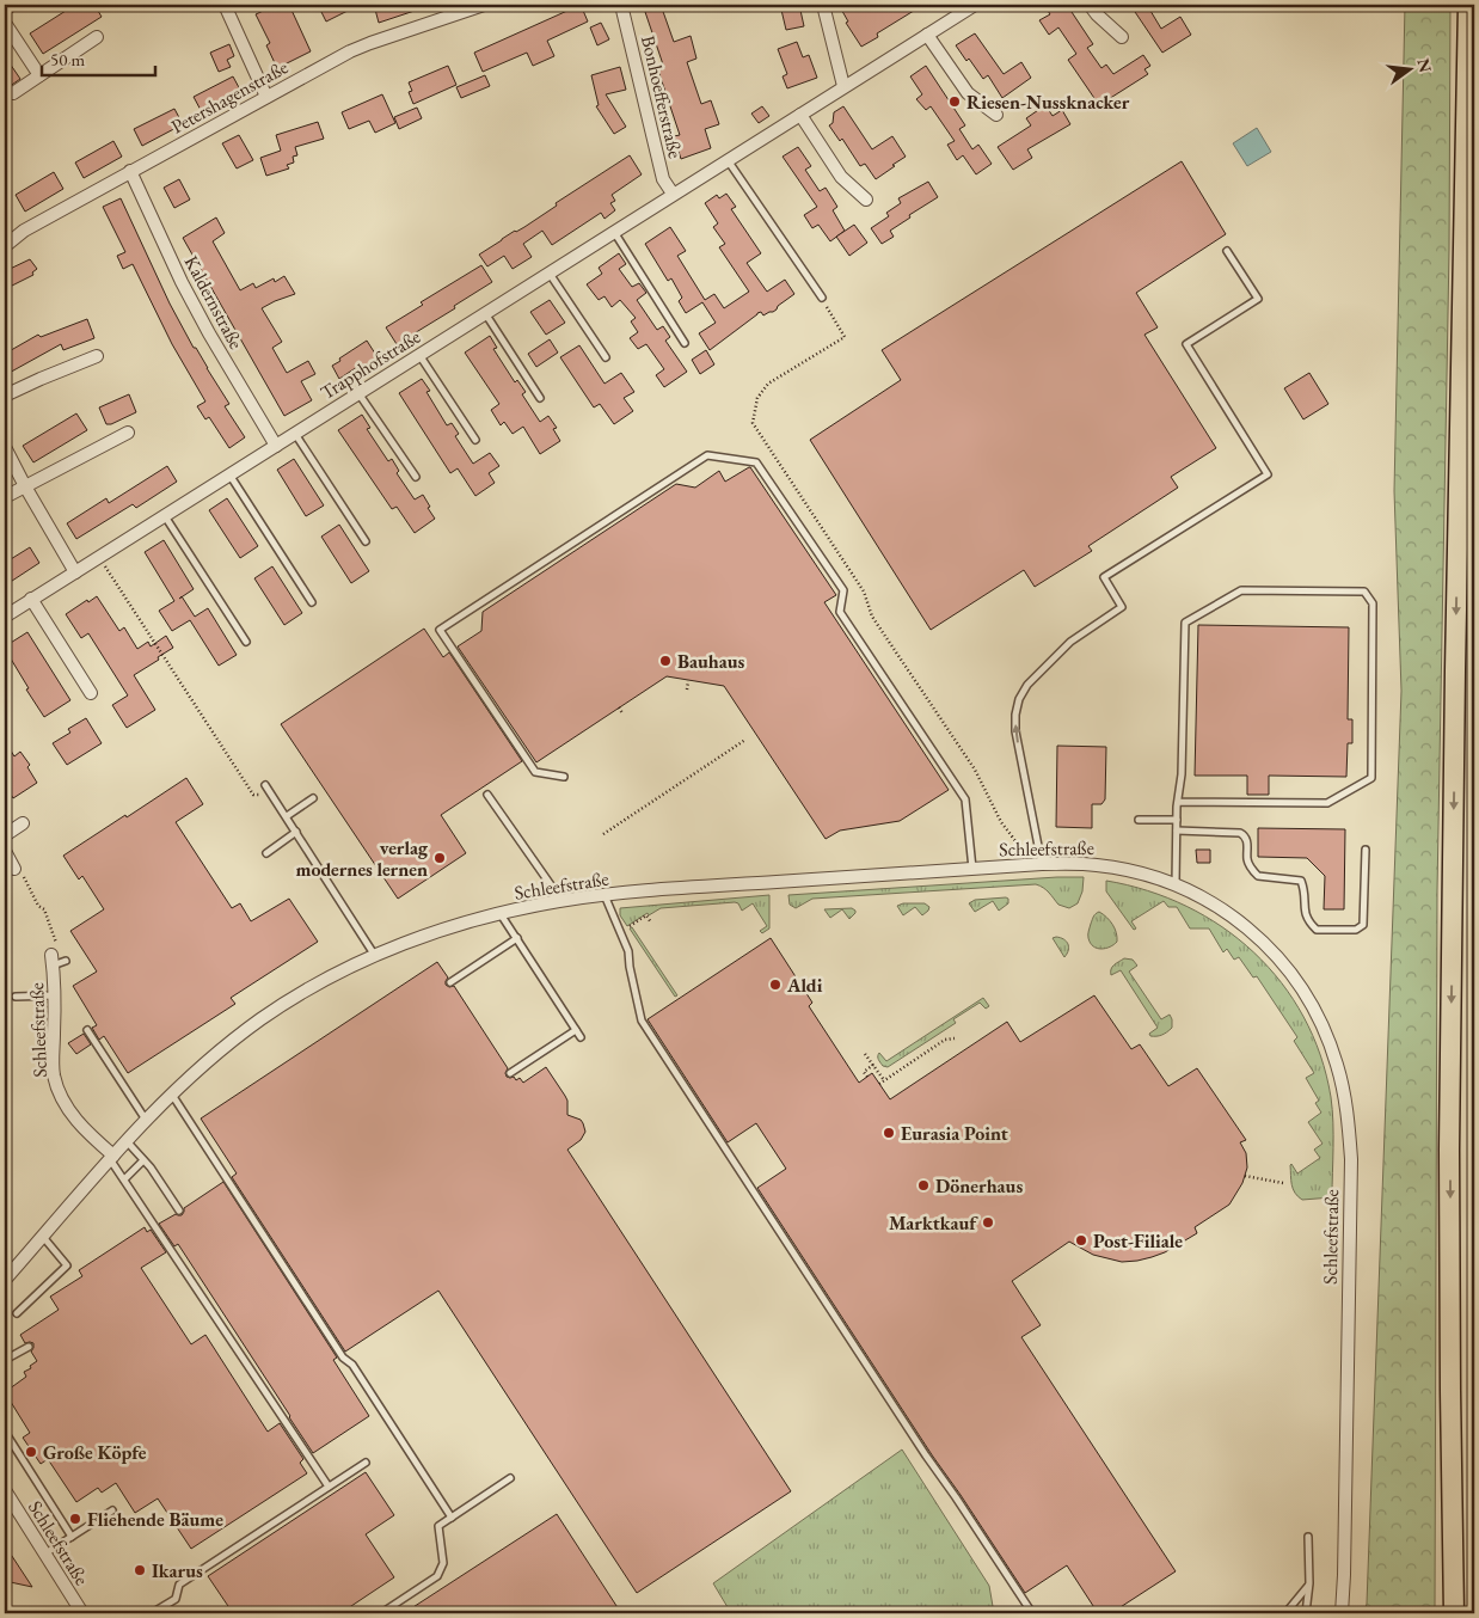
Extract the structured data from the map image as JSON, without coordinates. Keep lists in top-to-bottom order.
{
  "streets": {
    "street": [
      "Petershagenstraße",
      "Bonhoefferstraße",
      "Kaldernstraße",
      "Trapphofstraße",
      "Schleefstraße"
    ]
  },
  "crossings": [
    ["Petershagenstraße", "Kaldernstraße"],
    ["Bonhoefferstraße", "Trapphofstraße"],
    ["Kaldernstraße", "Trapphofstraße"]
  ],
  "places": [
    "Riesen-Nussknacker",
    "Bauhaus",
    "verlag modernes lernen",
    "Aldi",
    "Eurasia Point",
    "Dönerhaus",
    "Marktkauf",
    "Post-Filiale",
    "Große Köpfe",
    "Fliehende Bäume",
    "Ikarus"
  ],
  "scale_bar": "50 m",
  "north": "right"
}
